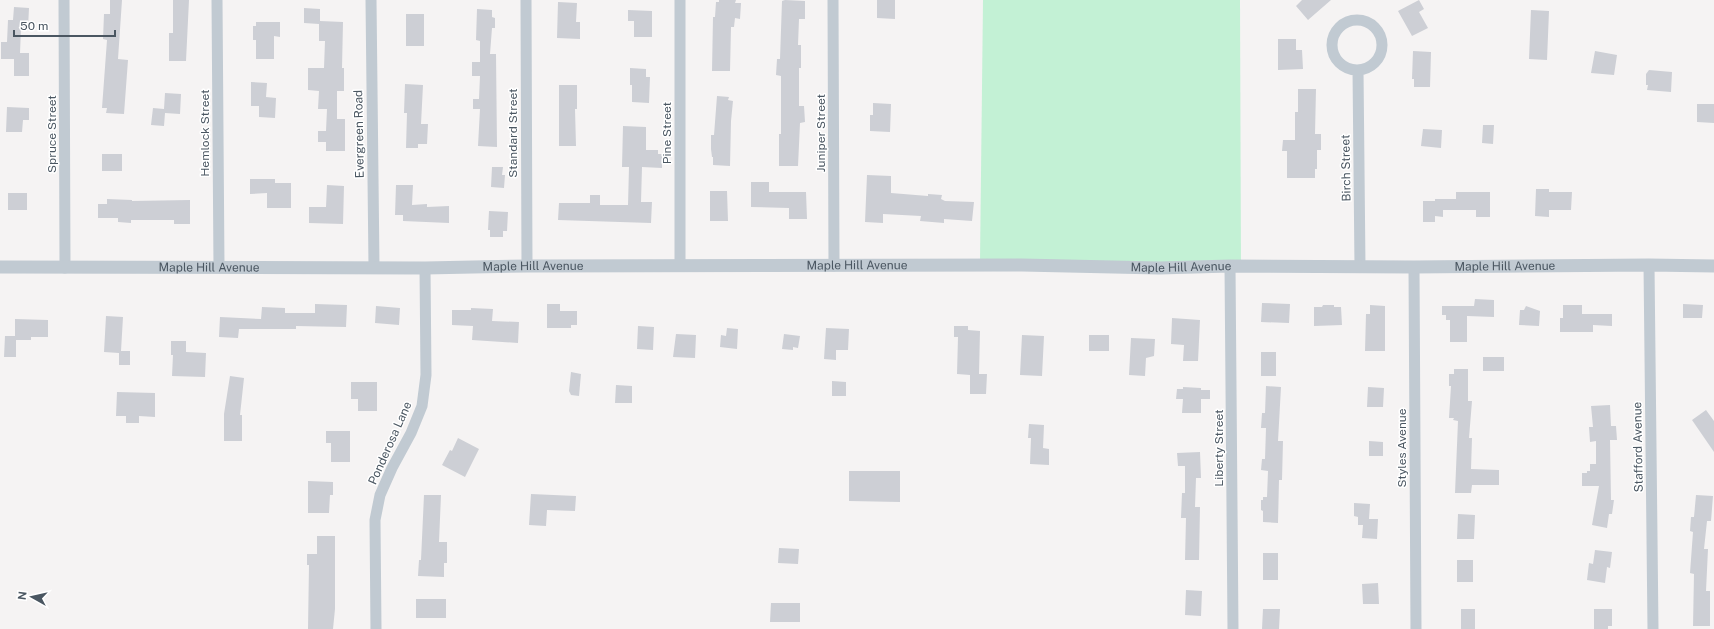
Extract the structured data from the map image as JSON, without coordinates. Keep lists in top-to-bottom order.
{
  "streets": {
    "street": [
      "Hemlock Street",
      "Standard Street",
      "Pine Street",
      "Juniper Street",
      "Spruce Street",
      "Evergreen Road",
      "Birch Street",
      "Maple Hill Avenue",
      "Ponderosa Lane",
      "Stafford Avenue",
      "Liberty Street",
      "Styles Avenue"
    ]
  },
  "crossings": [
    ["Hemlock Street", "Maple Hill Avenue"],
    ["Standard Street", "Maple Hill Avenue"],
    ["Pine Street", "Maple Hill Avenue"],
    ["Juniper Street", "Maple Hill Avenue"],
    ["Spruce Street", "Maple Hill Avenue"],
    ["Evergreen Road", "Maple Hill Avenue"],
    ["Birch Street", "Maple Hill Avenue"],
    ["Maple Hill Avenue", "Ponderosa Lane"],
    ["Maple Hill Avenue", "Stafford Avenue"],
    ["Maple Hill Avenue", "Liberty Street"],
    ["Maple Hill Avenue", "Styles Avenue"]
  ],
  "scale_bar": "50 m",
  "north": "left"
}
